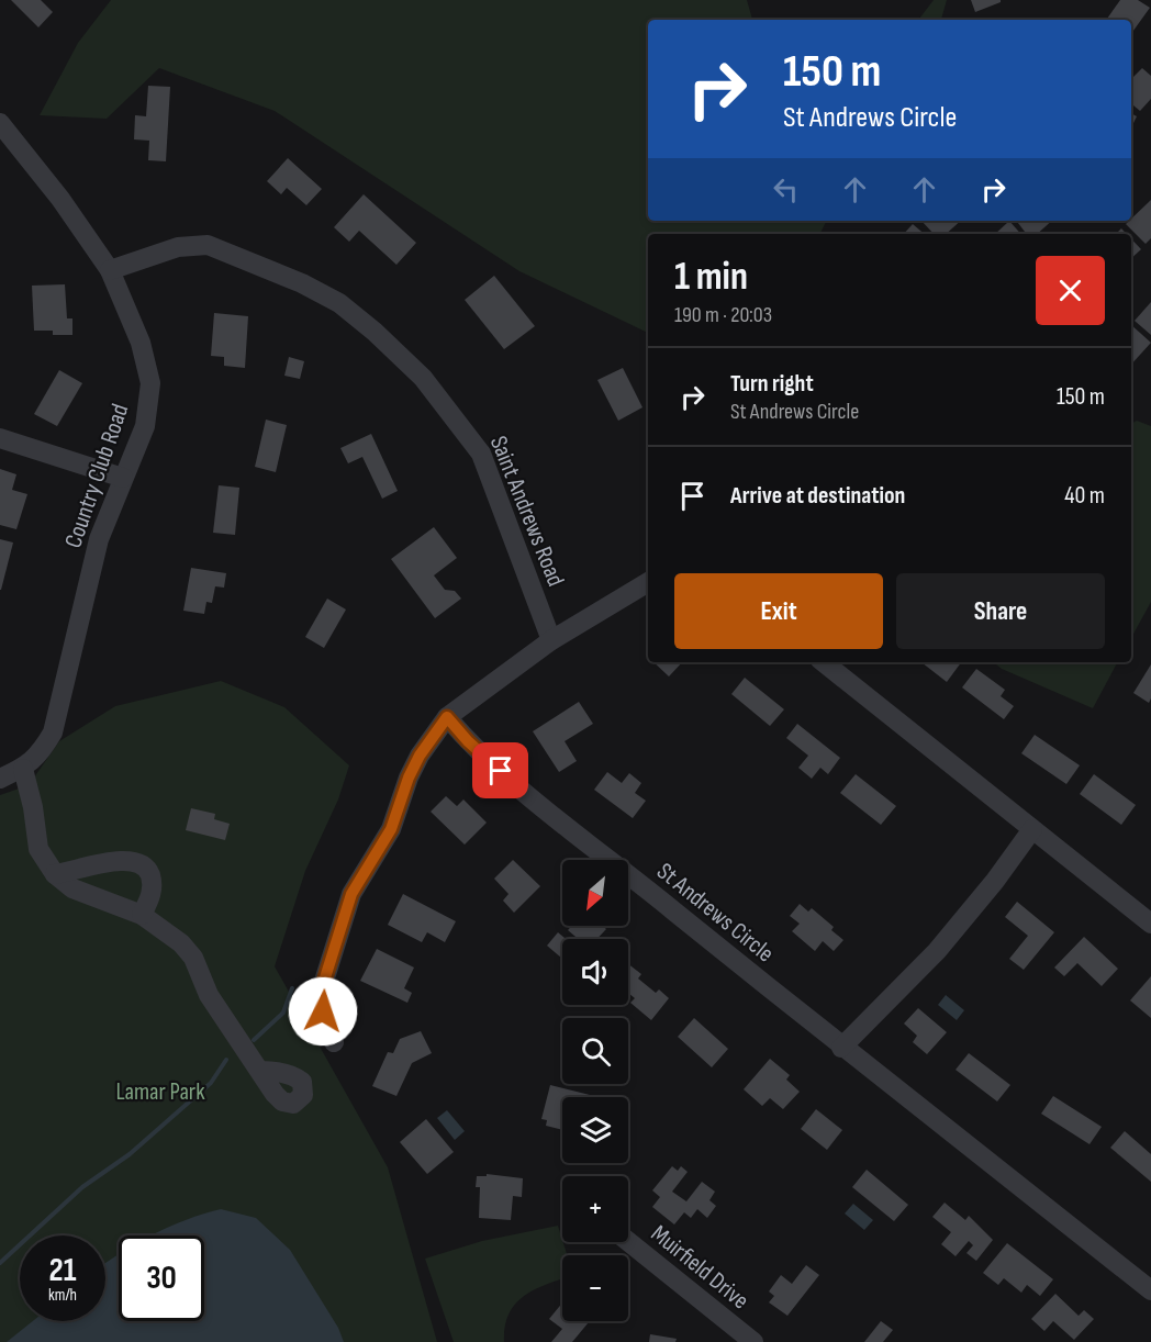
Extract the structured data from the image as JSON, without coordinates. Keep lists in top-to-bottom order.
{
  "streets": {
    "street": [
      "Country Club Road",
      "Saint Andrews Road",
      "St Andrews Circle",
      "Muirfield Drive"
    ]
  },
  "crossings": [
    ["Country Club Road", "Saint Andrews Road"]
  ],
  "parks": ["Lamar Park"],
  "north": "bottom left",
  "page": {
    "turn": ["150 m", "St Andrews Circle"],
    "heading": ["1 min", "190 m · 20:03"],
    "list": [
      {
        "name": "Turn right",
        "note": "St Andrews Circle",
        "value": "150 m"
      },
      {
        "name": "Arrive at destination",
        "value": "40 m"
      }
    ],
    "buttons": ["Exit", "Share"],
    "map_buttons": ["+", "−"],
    "speed": "21 km/h",
    "limit": "30"
  }
}
